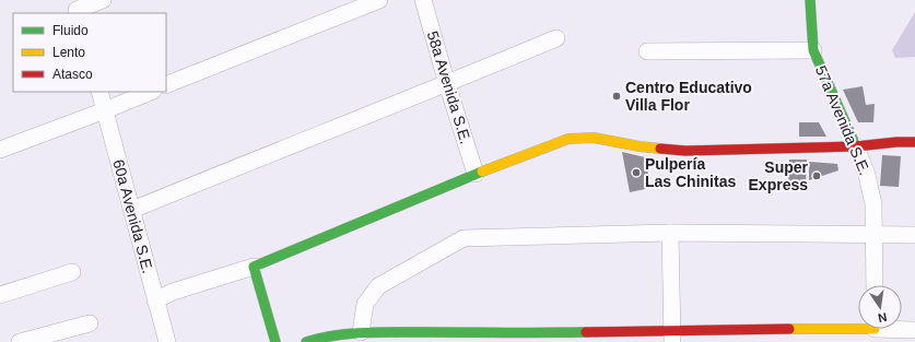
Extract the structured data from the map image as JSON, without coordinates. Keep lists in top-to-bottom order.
{
  "streets": {
    "street": ["58a Avenida S.E.", "57a Avenida S.E.", "60a Avenida S.E."]
  },
  "places": ["Centro Educativo Villa Flor", "Pulpería Las Chinitas", "Super Express"],
  "legend": ["Fluido", "Lento", "Atasco"],
  "north": "bottom"
}
